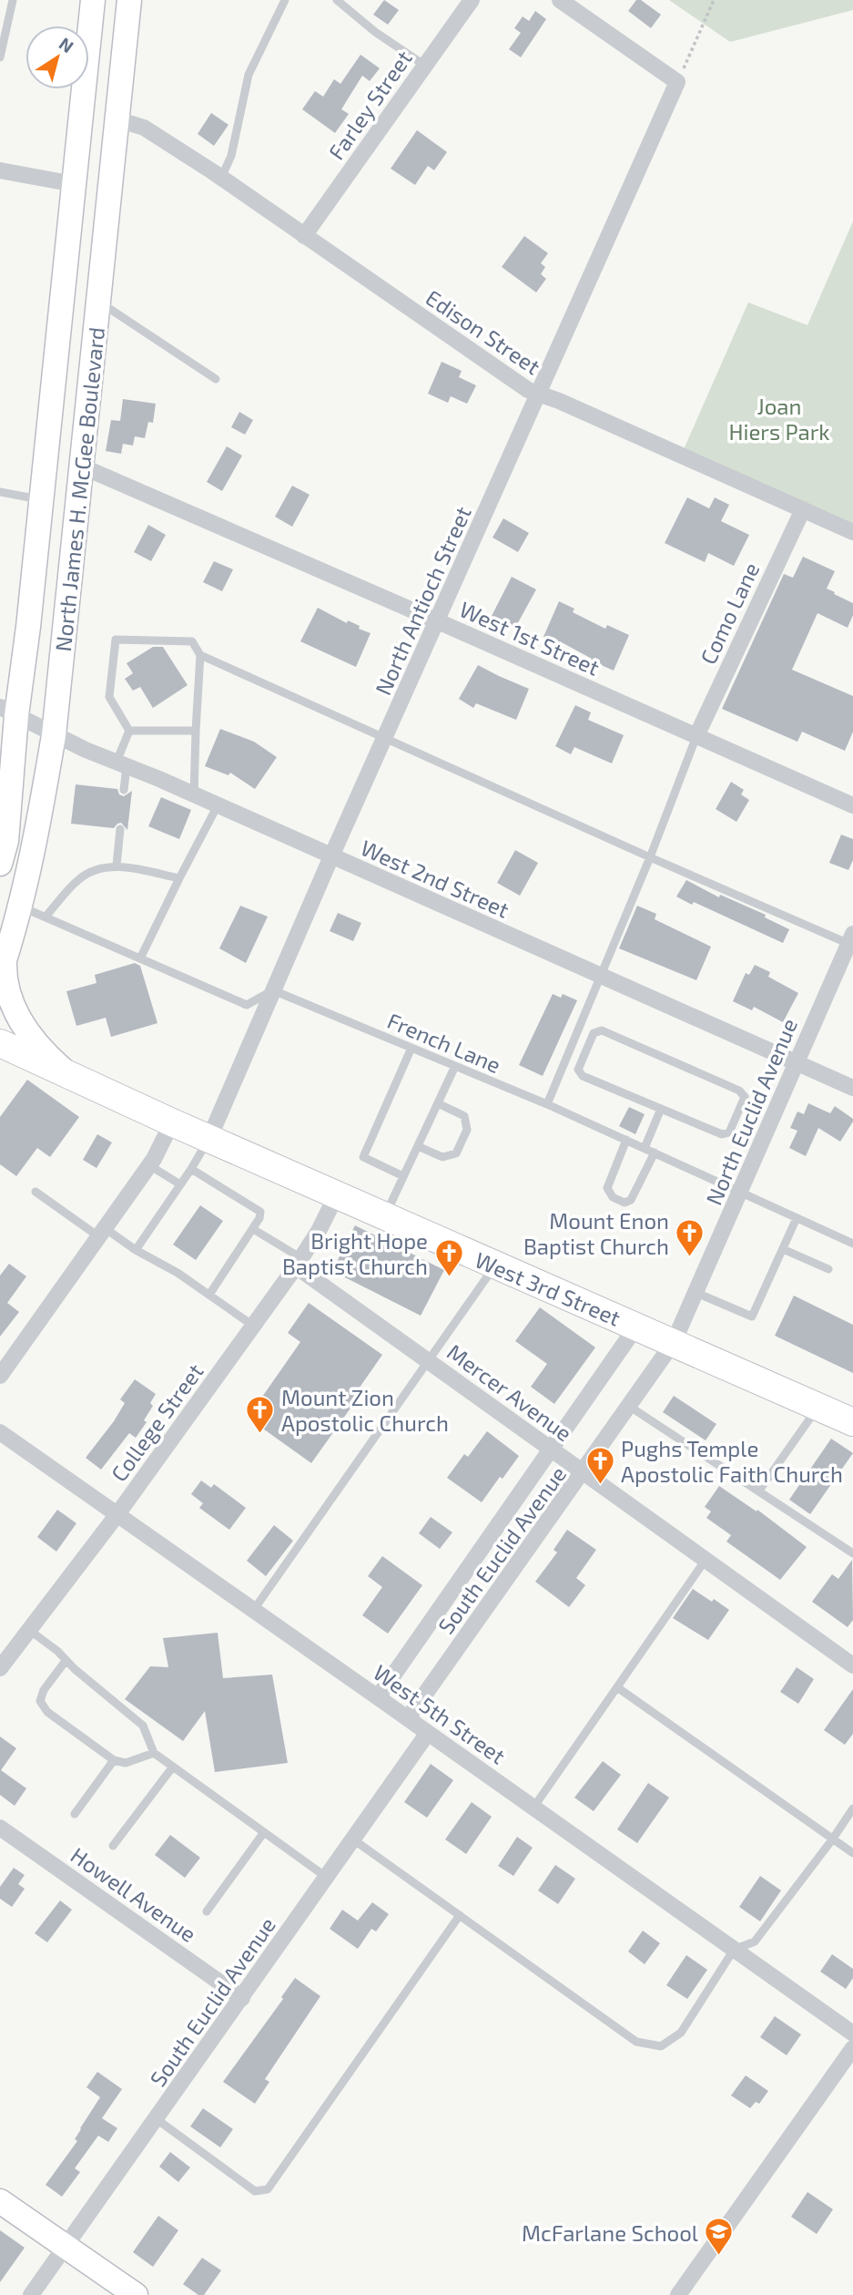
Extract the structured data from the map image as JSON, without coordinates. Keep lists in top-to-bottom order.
{
  "streets": {
    "main road": ["North James H. McGee Boulevard", "West 3rd Street"],
    "street": [
      "Farley Street",
      "Edison Street",
      "North Antioch Street",
      "Como Lane",
      "West 1st Street",
      "West 2nd Street",
      "North Euclid Avenue",
      "Mercer Avenue",
      "College Street",
      "South Euclid Avenue",
      "West 5th Street",
      "Howell Avenue"
    ],
    "lane": ["French Lane"]
  },
  "crossings": [
    ["Farley Street", "Edison Street"],
    ["Edison Street", "North James H. McGee Boulevard"],
    ["Edison Street", "North Antioch Street"],
    ["Edison Street", "Como Lane"],
    ["North James H. McGee Boulevard", "West 1st Street"],
    ["North James H. McGee Boulevard", "West 2nd Street"],
    ["North Antioch Street", "West 1st Street"],
    ["North Antioch Street", "West 2nd Street"],
    ["North Antioch Street", "French Lane"],
    ["North Antioch Street", "West 3rd Street"],
    ["Como Lane", "West 1st Street"],
    ["West 2nd Street", "North Euclid Avenue"],
    ["French Lane", "North Euclid Avenue"],
    ["North Euclid Avenue", "West 3rd Street"],
    ["North Euclid Avenue", "South Euclid Avenue"],
    ["West 3rd Street", "College Street"],
    ["West 3rd Street", "South Euclid Avenue"],
    ["Mercer Avenue", "College Street"],
    ["Mercer Avenue", "South Euclid Avenue"],
    ["College Street", "West 5th Street"],
    ["South Euclid Avenue", "West 5th Street"],
    ["South Euclid Avenue", "Howell Avenue"]
  ],
  "parks": ["Joan Hiers Park"],
  "places": {
    "church": [
      "Mount Enon Baptist Church",
      "Bright Hope Baptist Church",
      "Mount Zion Apostolic Church",
      "Pughs Temple Apostolic Faith Church"
    ],
    "school or university": ["McFarlane School"]
  },
  "north": "top right"
}
